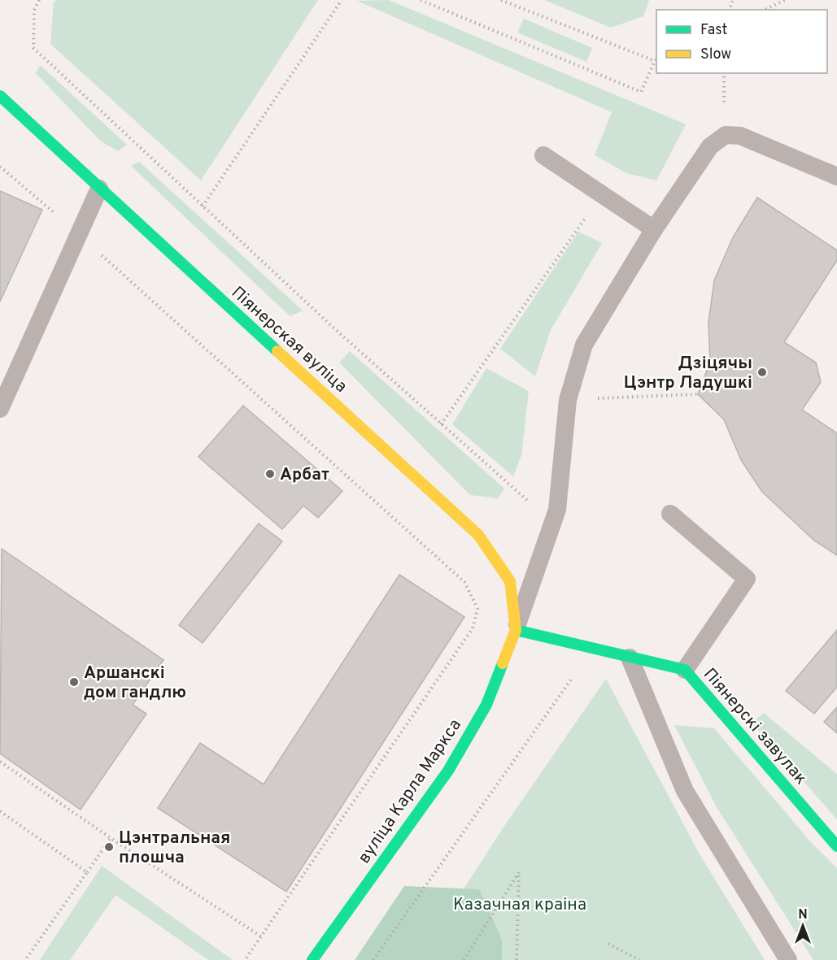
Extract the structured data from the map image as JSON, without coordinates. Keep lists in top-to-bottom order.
{
  "streets": {
    "street": ["Піянерская вуліца", "Піянерскі завулак", "вуліца Карла Маркса"]
  },
  "crossings": [
    ["Піянерская вуліца", "Піянерскі завулак"],
    ["Піянерская вуліца", "вуліца Карла Маркса"],
    ["Піянерскі завулак", "вуліца Карла Маркса"]
  ],
  "parks": ["Казачная краіна"],
  "places": [
    "Дзіцячы Цэнтр Ладушкі",
    "Арбат",
    "Аршанскі дом гандлю",
    "Цэнтральная плошча"
  ],
  "legend": ["Fast", "Slow"],
  "north": "top"
}
